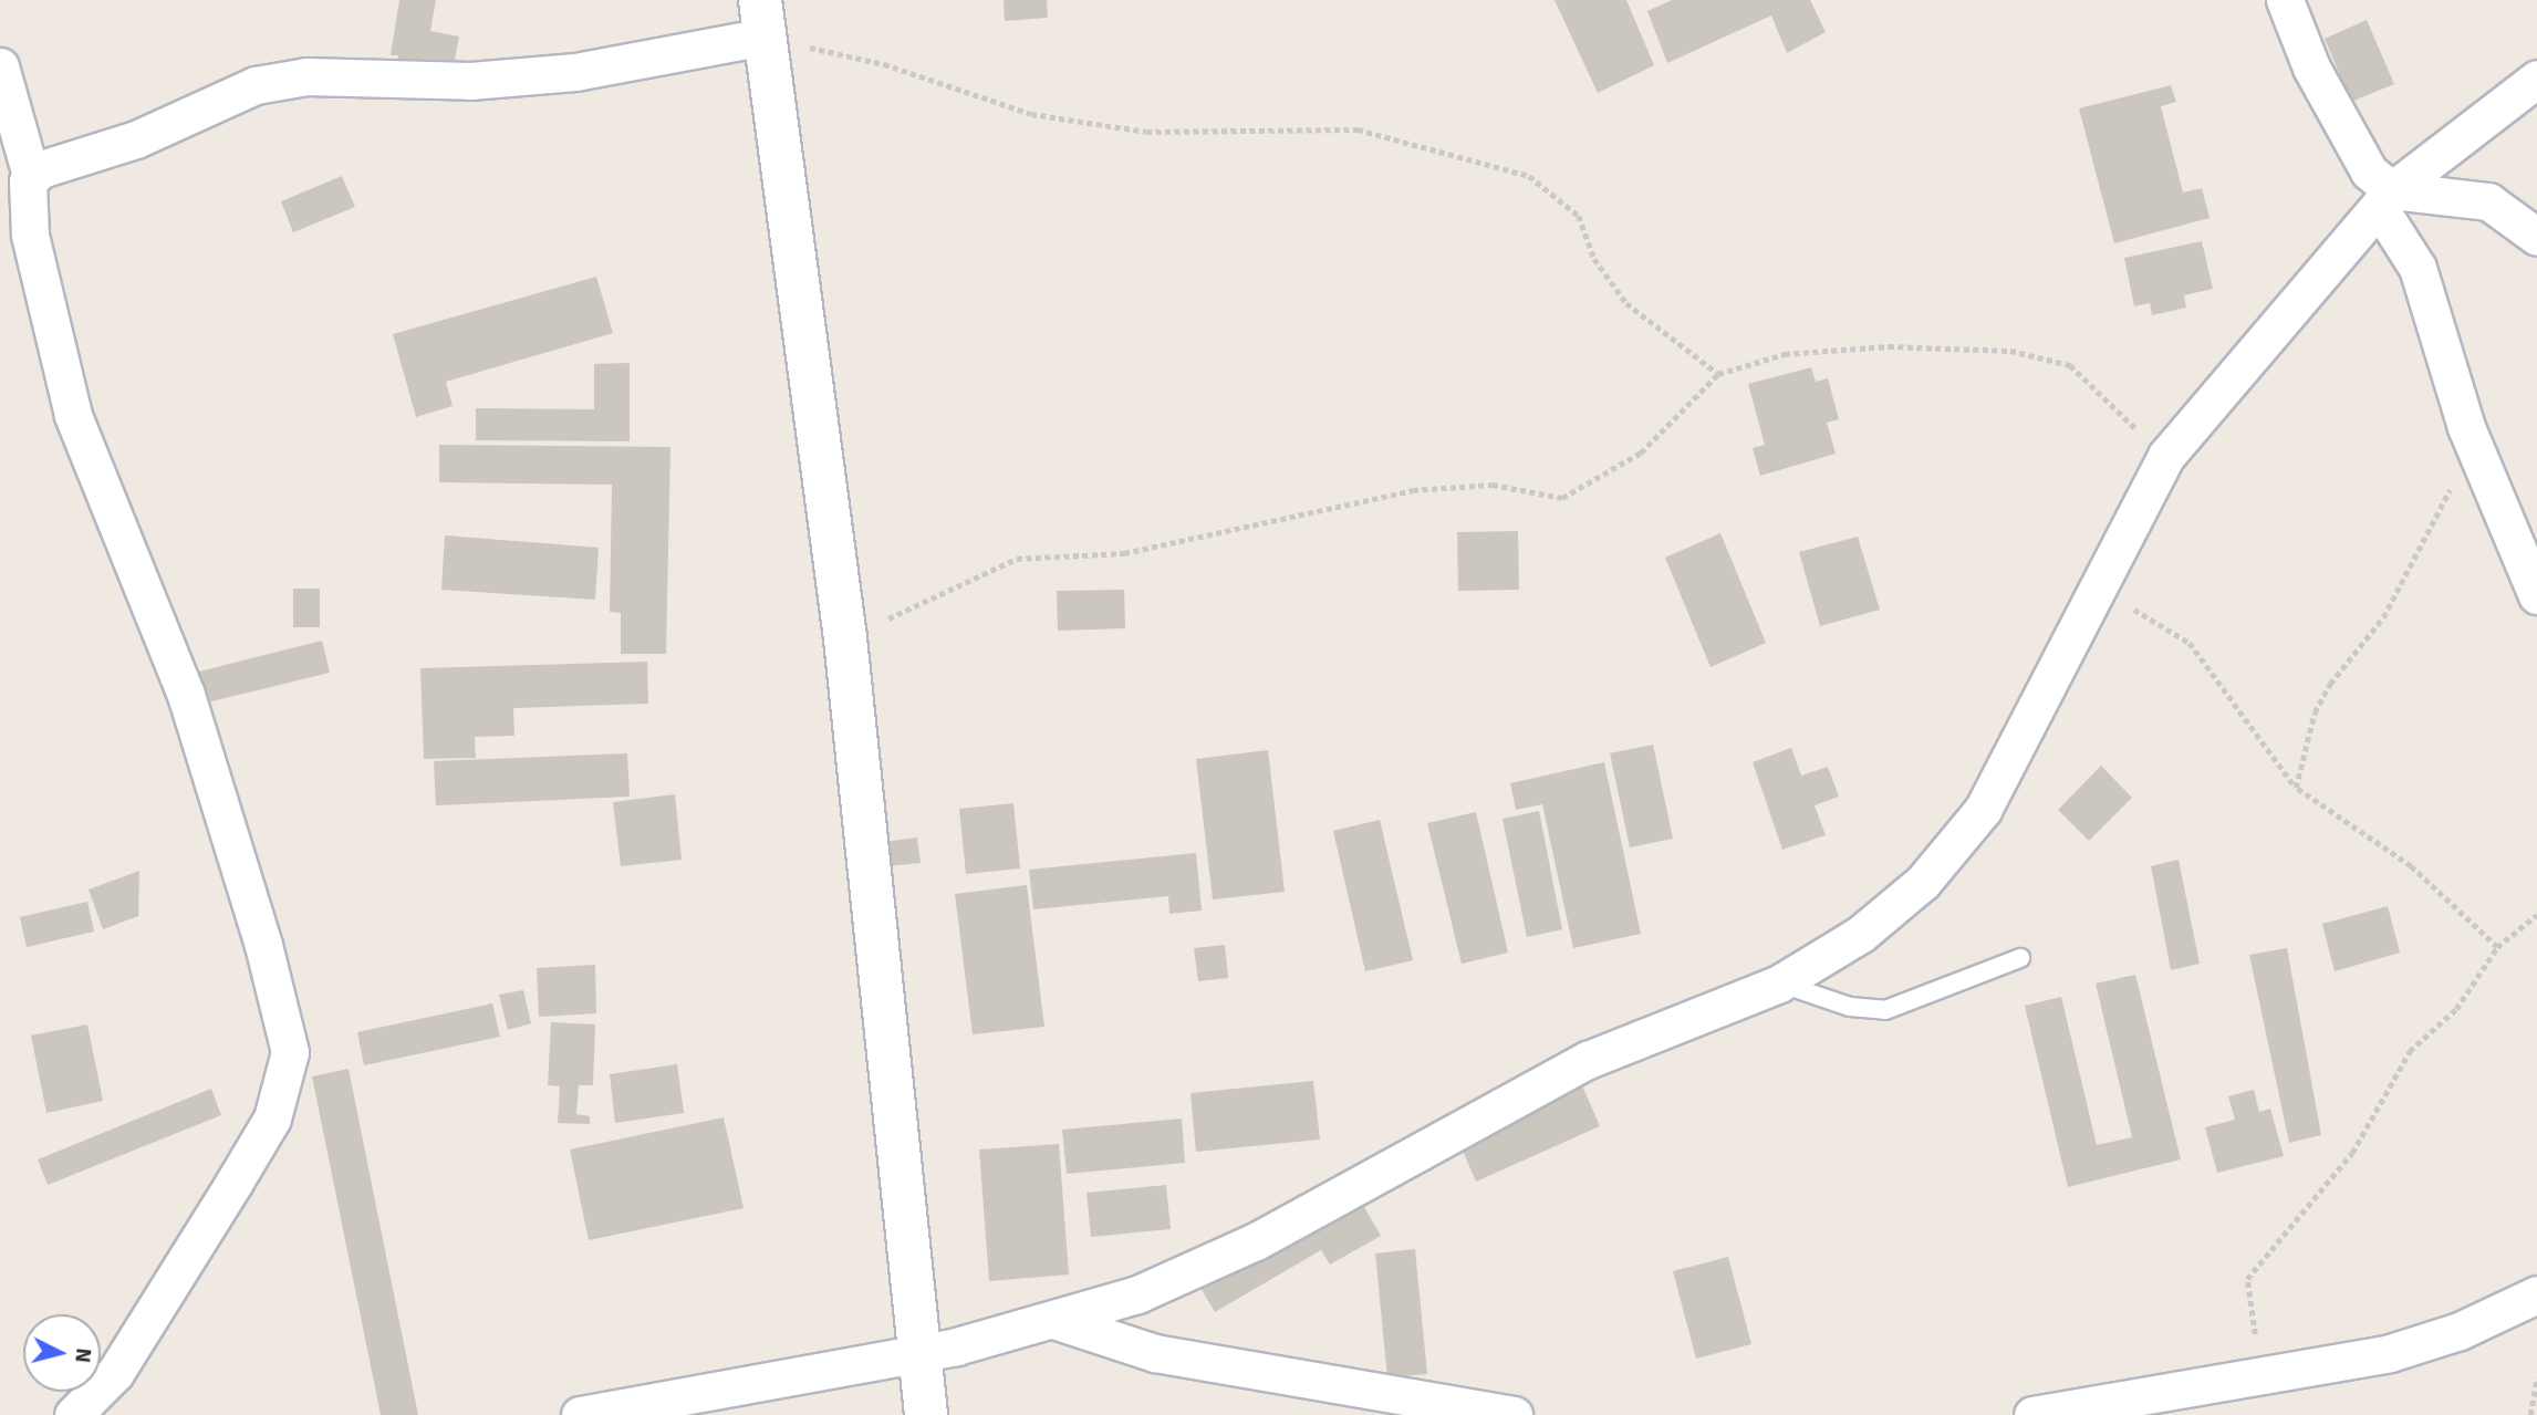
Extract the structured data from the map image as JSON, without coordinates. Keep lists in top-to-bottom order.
{
  "north": "right"
}
